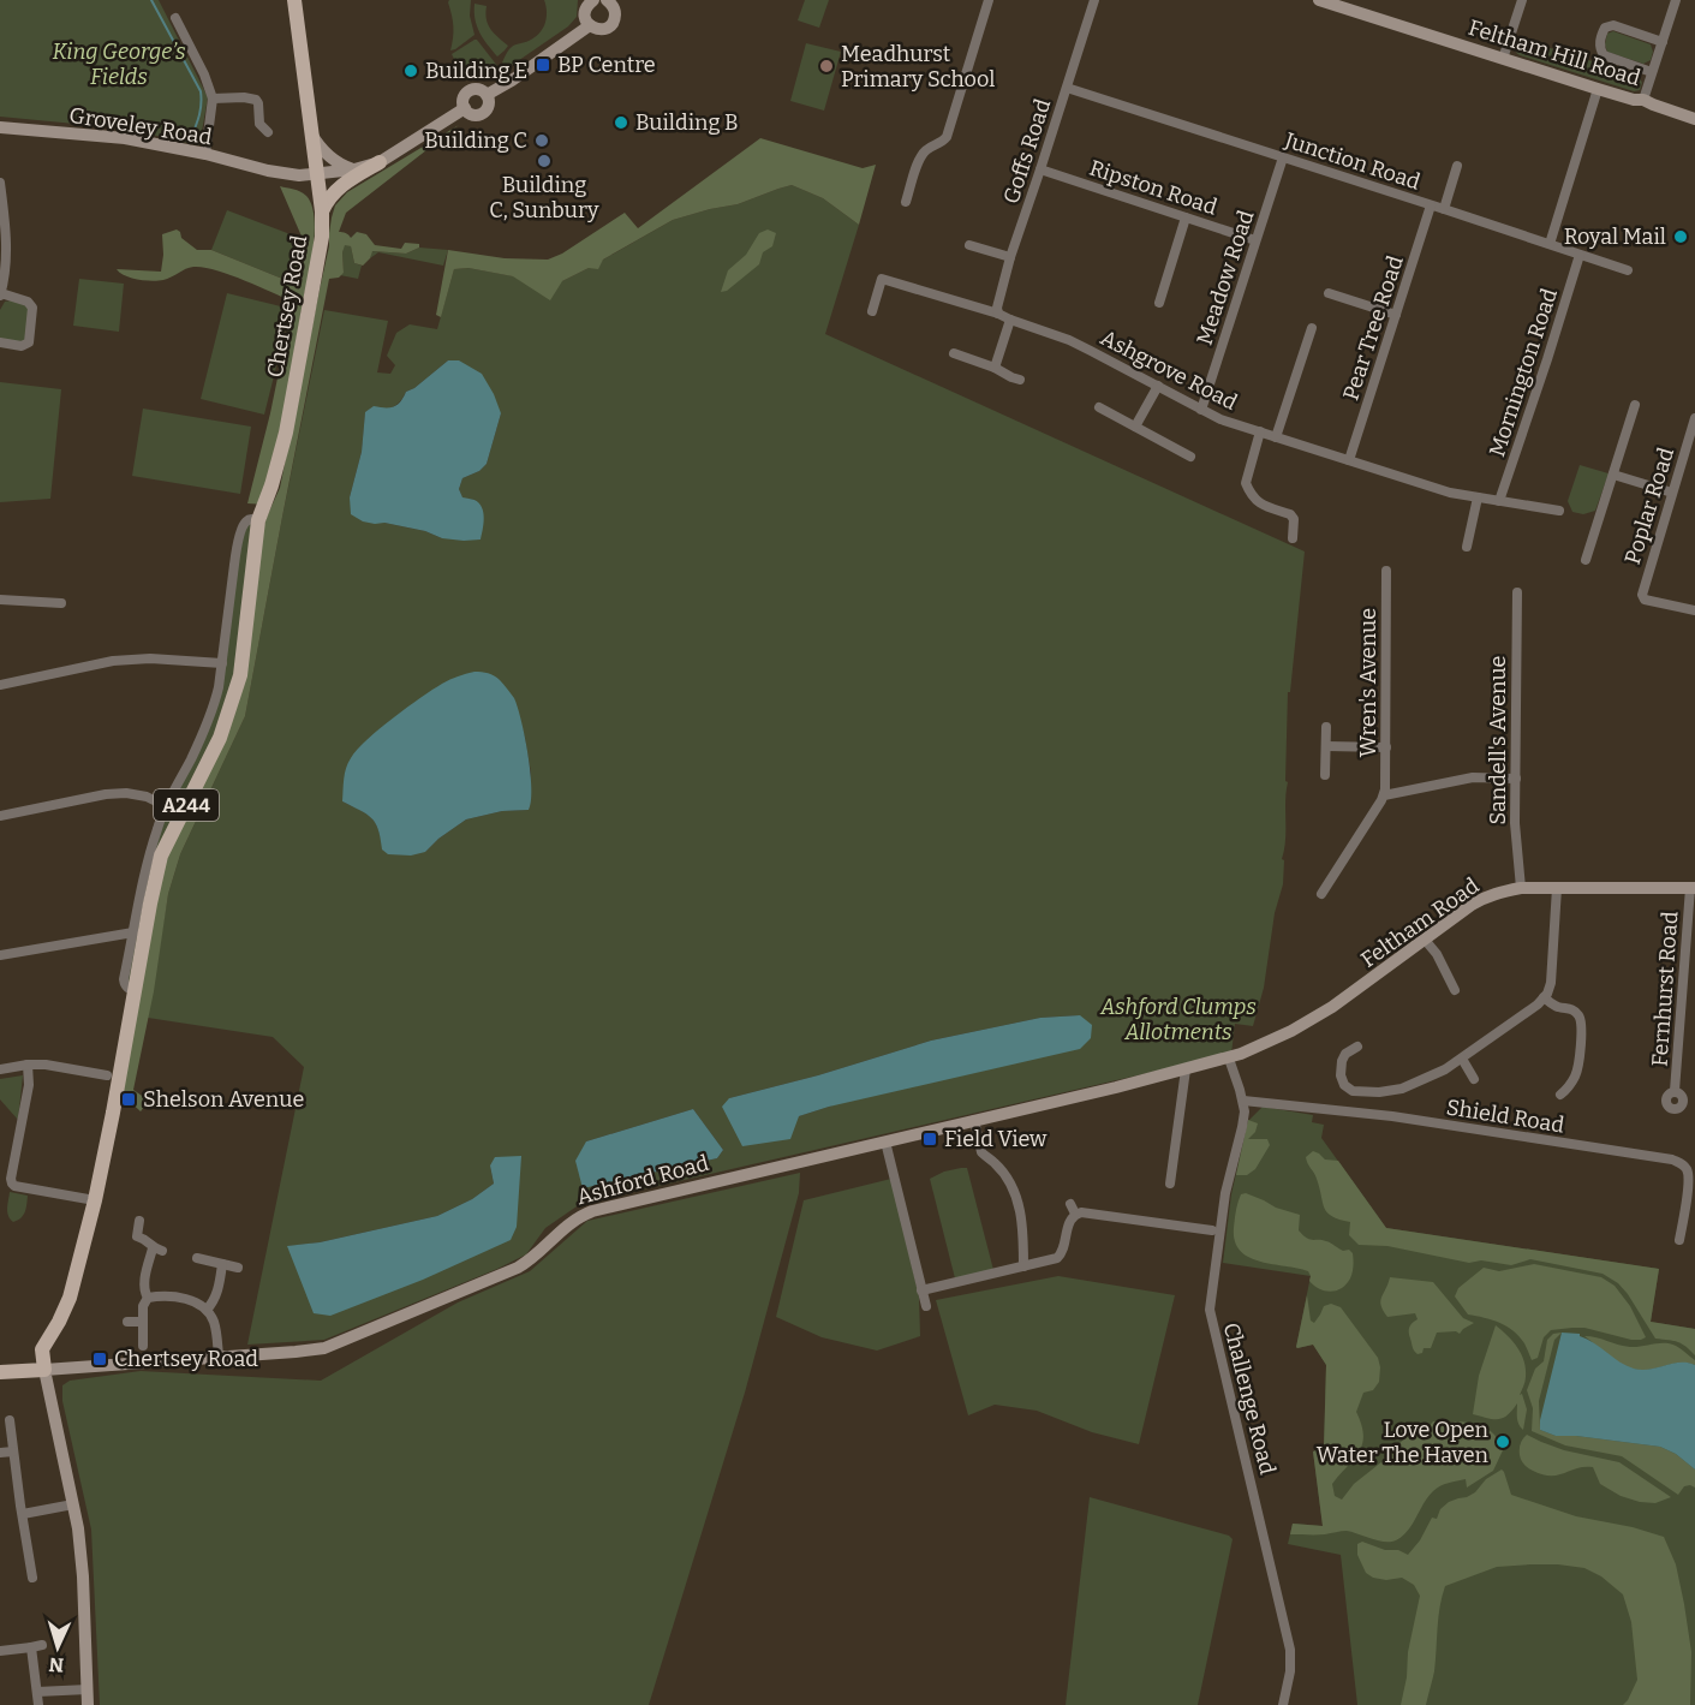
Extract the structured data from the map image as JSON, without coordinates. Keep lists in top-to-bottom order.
{
  "streets": {
    "main road": [
      "Feltham Hill Road",
      "Groveley Road",
      "Chertsey Road",
      "A244",
      "Feltham Road",
      "Ashford Road"
    ],
    "street": [
      "Goffs Road",
      "Junction Road",
      "Ripston Road",
      "Meadow Road",
      "Pear Tree Road",
      "Ashgrove Road",
      "Mornington Road",
      "Poplar Road",
      "Wren's Avenue",
      "Sandell's Avenue",
      "Fernhurst Road",
      "Shield Road",
      "Challenge Road"
    ]
  },
  "crossings": [
    ["Groveley Road", "Chertsey Road"],
    ["Groveley Road", "A244"],
    ["Goffs Road", "Junction Road"],
    ["Goffs Road", "Ripston Road"],
    ["Goffs Road", "Ashgrove Road"],
    ["Junction Road", "Meadow Road"],
    ["Junction Road", "Pear Tree Road"],
    ["Junction Road", "Mornington Road"],
    ["Ripston Road", "Meadow Road"],
    ["Meadow Road", "Ashgrove Road"],
    ["Chertsey Road", "A244"],
    ["Chertsey Road", "Ashford Road"],
    ["Pear Tree Road", "Ashgrove Road"],
    ["Ashgrove Road", "Mornington Road"],
    ["Sandell's Avenue", "Feltham Road"],
    ["Feltham Road", "Fernhurst Road"],
    ["Feltham Road", "Ashford Road"],
    ["Feltham Road", "Challenge Road"],
    ["Shield Road", "Challenge Road"],
    ["Ashford Road", "Challenge Road"]
  ],
  "parks": ["King George’s Fields", "Ashford Clumps Allotments"],
  "places": {
    "transit": [
      "BP Centre",
      "Shelson Avenue",
      "Field View",
      "Chertsey Road"
    ],
    "other": [
      "Meadhurst Primary School",
      "Building E",
      "Building B",
      "Building C",
      "Building C, Sunbury",
      "Royal Mail",
      "Love Open Water The Haven"
    ]
  },
  "north": "bottom"
}
